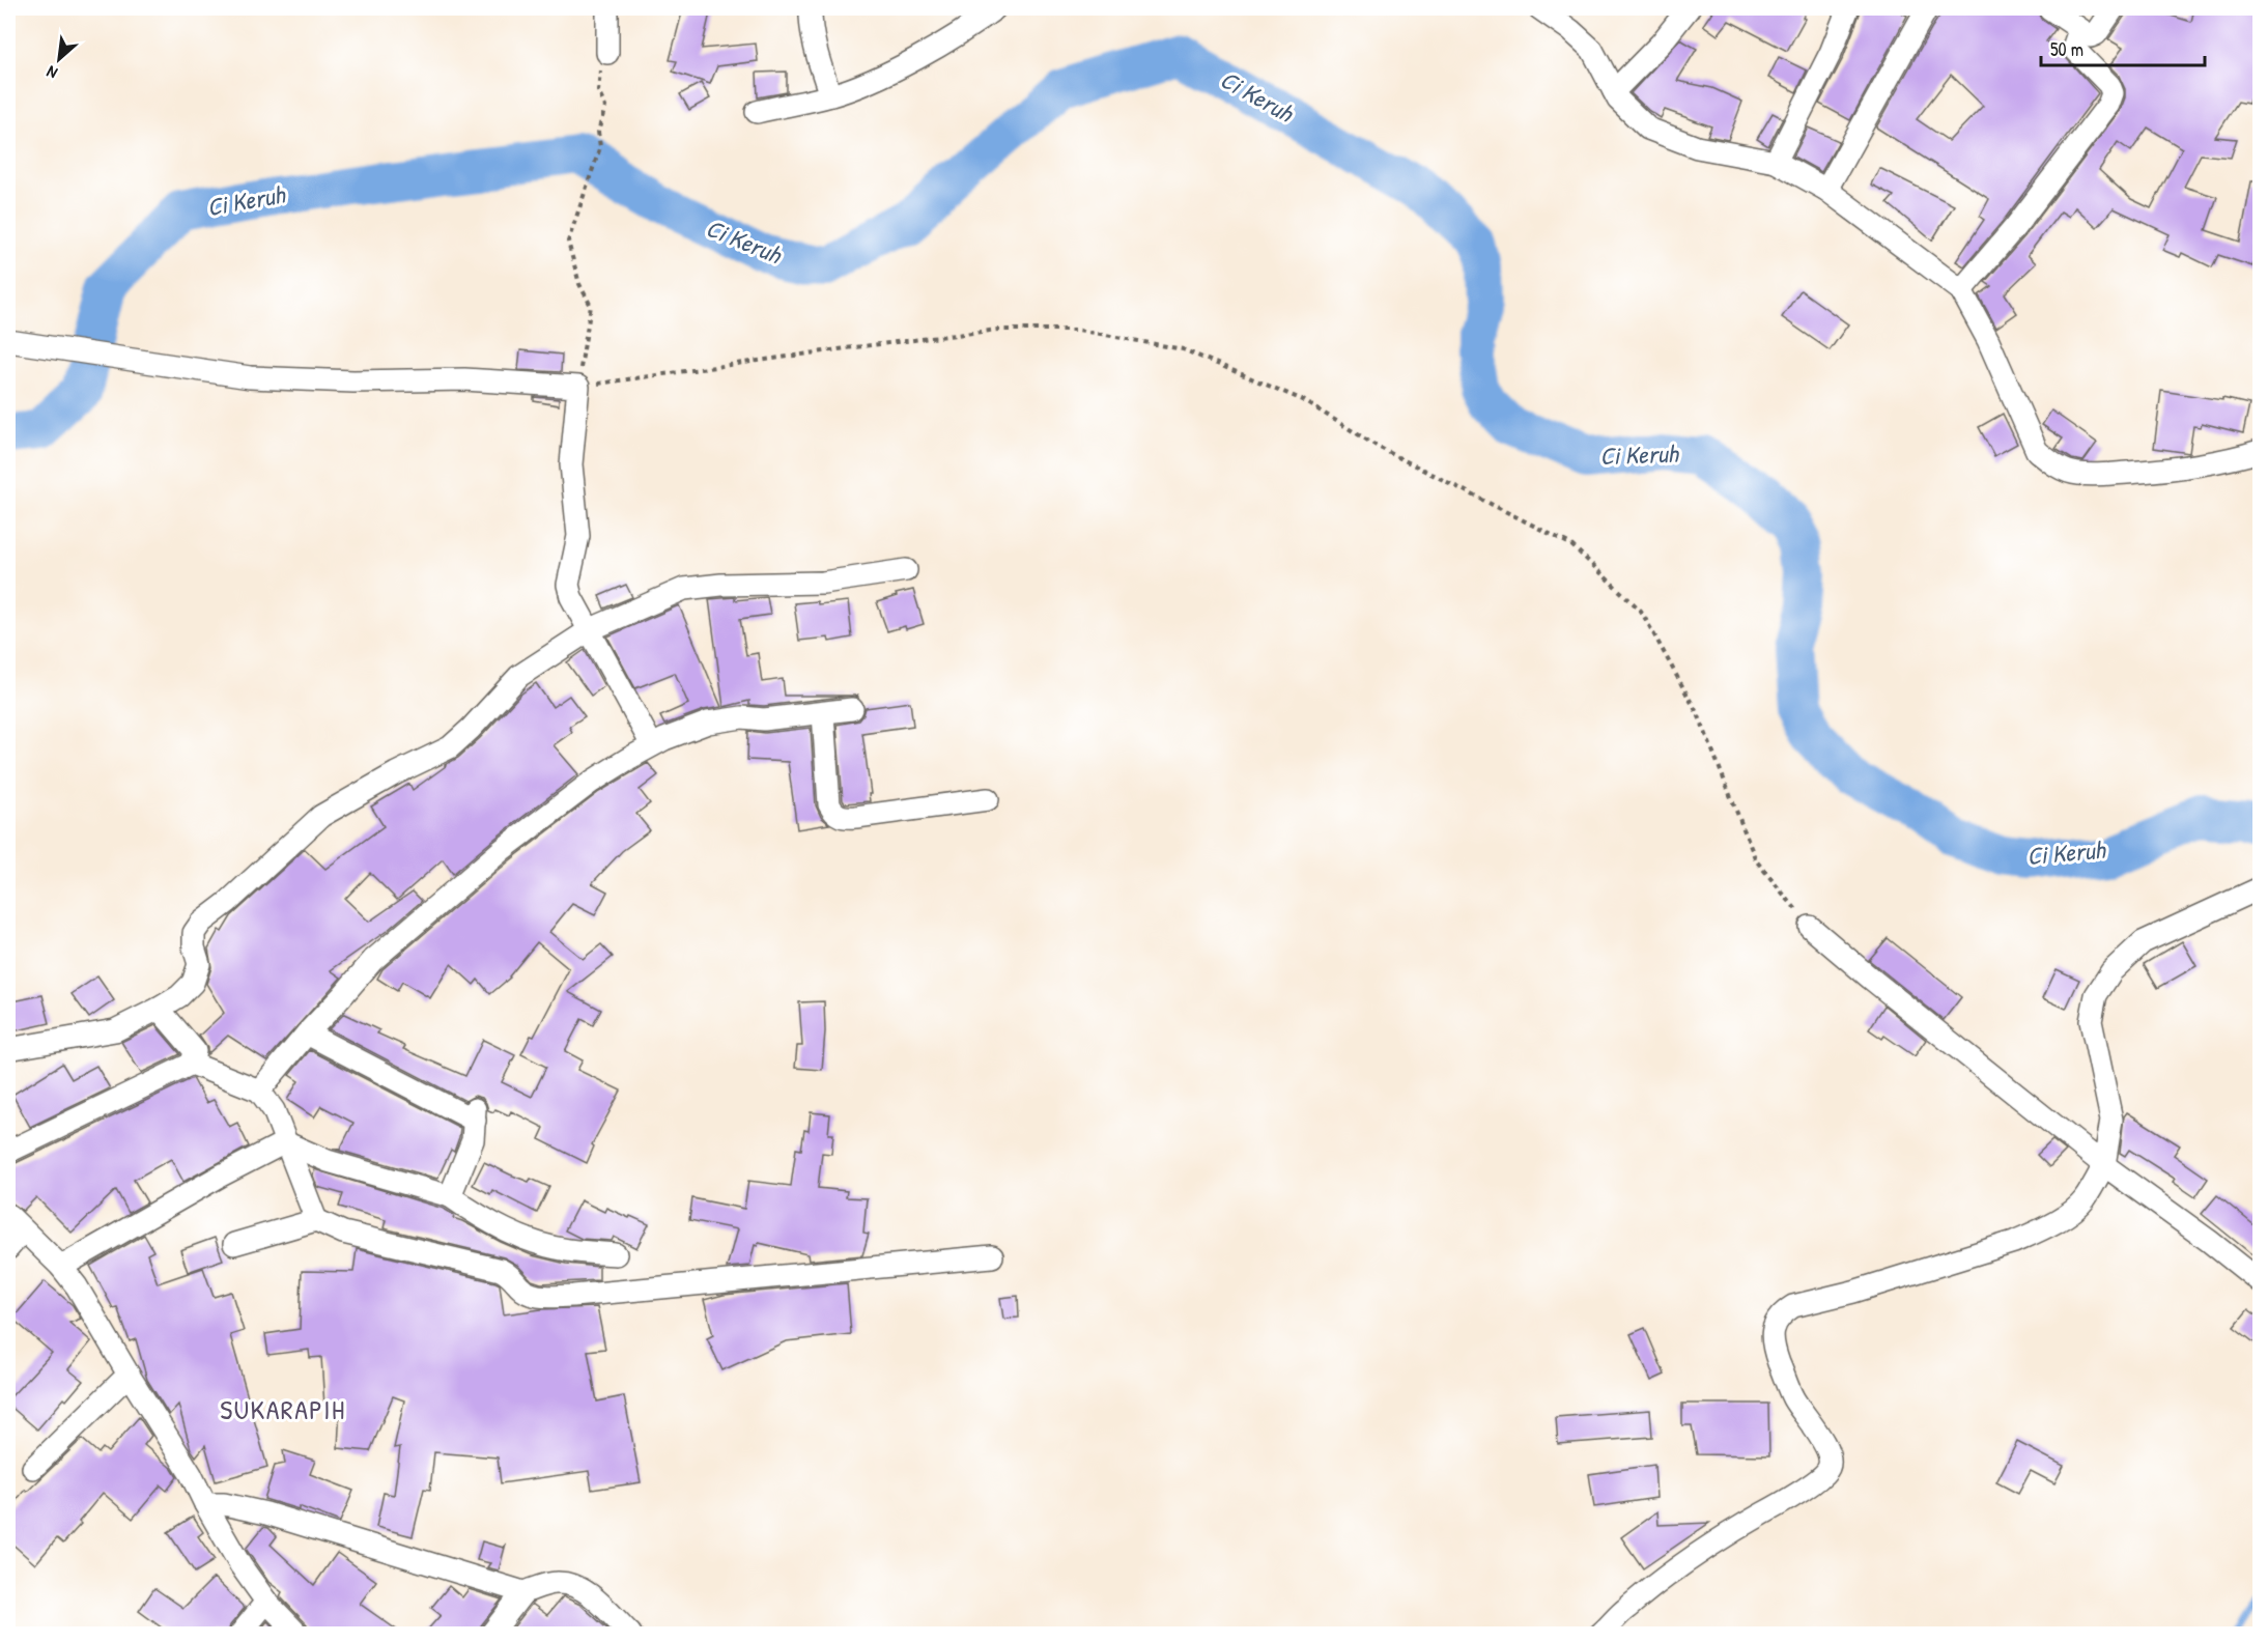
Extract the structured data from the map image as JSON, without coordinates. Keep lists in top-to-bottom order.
{
  "districts": ["SUKARAPIH"],
  "water": ["Ci Keruh"],
  "scale_bar": "50 m",
  "north": "bottom left"
}
